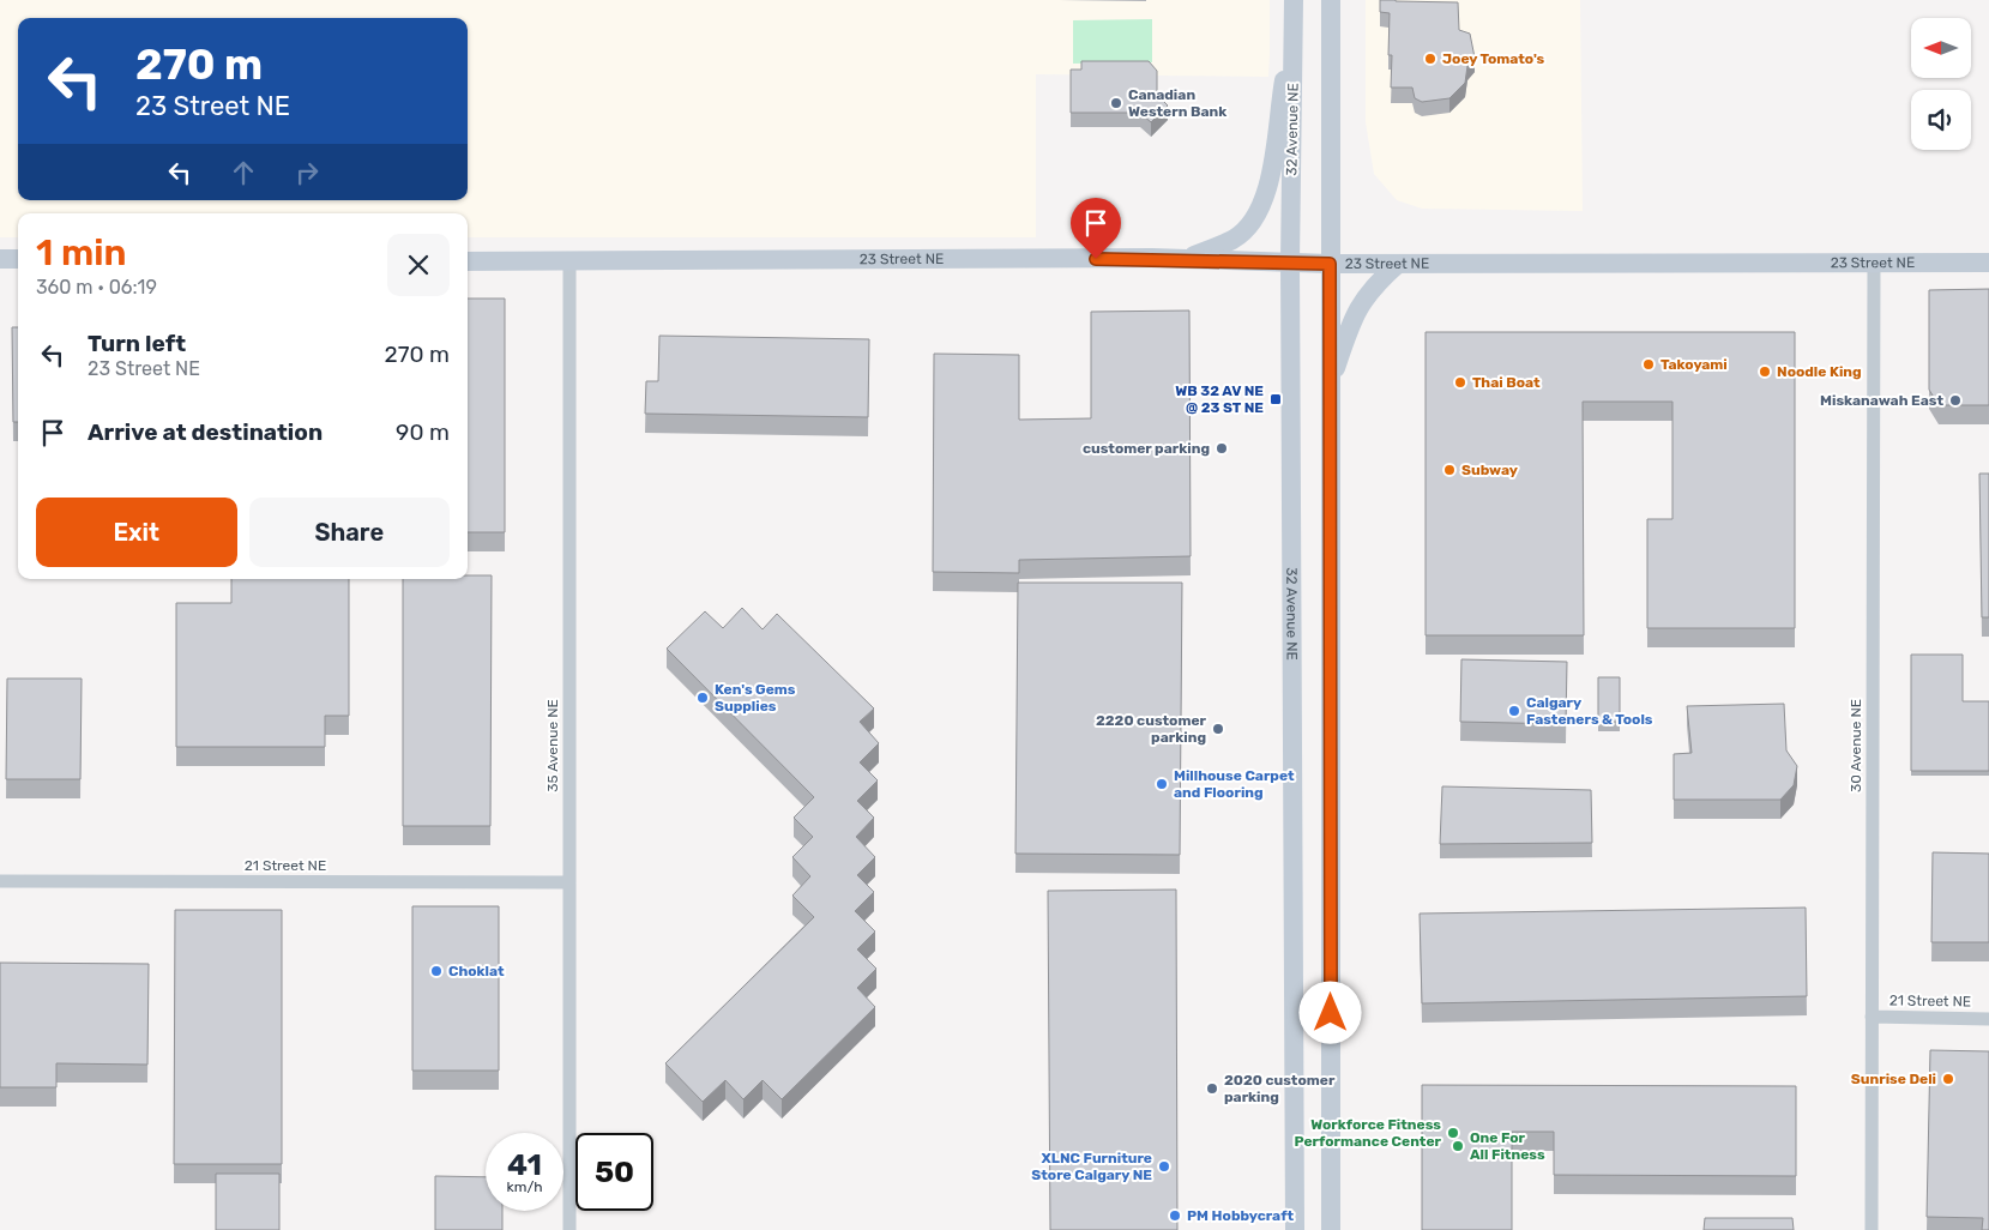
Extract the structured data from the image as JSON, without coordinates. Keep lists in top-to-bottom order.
{
  "streets": {
    "main road": ["32 Avenue NE", "23 Street NE"],
    "street": ["35 Avenue NE", "30 Avenue NE", "21 Street NE"]
  },
  "crossings": [
    ["32 Avenue NE", "23 Street NE"],
    ["23 Street NE", "35 Avenue NE"],
    ["23 Street NE", "30 Avenue NE"],
    ["35 Avenue NE", "21 Street NE"],
    ["30 Avenue NE", "21 Street NE"]
  ],
  "places": {
    "other": [
      "Joey Tomato's",
      "Canadian Western Bank",
      "Takoyami",
      "Noodle King",
      "Thai Boat",
      "Miskanawah East",
      "customer parking",
      "Subway",
      "Ken's Gems Supplies",
      "Calgary Fasteners & Tools",
      "2220 customer parking",
      "Millhouse Carpet and Flooring",
      "Choklat",
      "Sunrise Deli",
      "2020 customer parking",
      "Workforce Fitness Performance Center",
      "One For All Fitness",
      "XLNC Furniture Store Calgary NE",
      "PM Hobbycraft"
    ],
    "transit": ["WB 32 AV NE @ 23 ST NE"]
  },
  "north": "left",
  "page": {
    "turn": ["270 m", "23 Street NE"],
    "heading": ["1 min", "360 m · 06:19"],
    "list": [
      {
        "name": "Turn left",
        "note": "23 Street NE",
        "value": "270 m"
      },
      {
        "name": "Arrive at destination",
        "value": "90 m"
      }
    ],
    "buttons": ["Exit", "Share"],
    "speed": "41 km/h",
    "limit": "50"
  }
}
